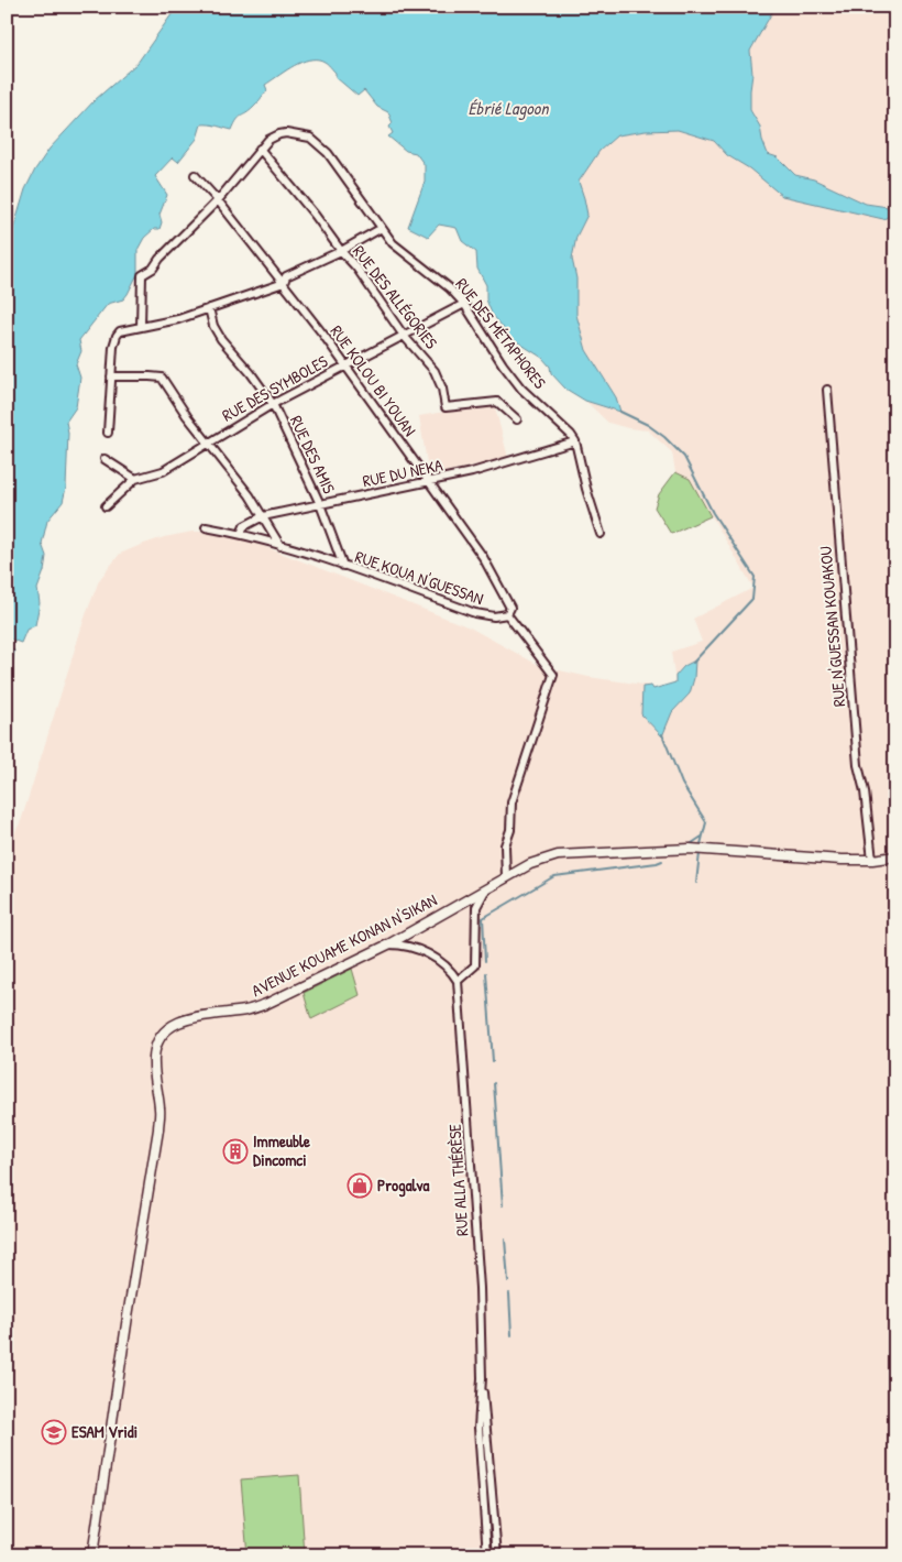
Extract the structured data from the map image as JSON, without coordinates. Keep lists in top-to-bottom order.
{
  "streets": {
    "street": [
      "RUE DES ALLÉGORIES",
      "RUE DES MÉTAPHORES",
      "RUE KOLOU BI YOUAN",
      "RUE DES SYMBOLES",
      "RUE DES AMIS",
      "RUE DU NEKA",
      "RUE KOUA N'GUESSAN",
      "RUE N'GUESSAN KOUAKOU",
      "AVENUE KOUAME KONAN N'SIKAN",
      "RUE ALLA THÉRÈSE"
    ]
  },
  "crossings": [
    ["RUE DES ALLÉGORIES", "RUE DES MÉTAPHORES"],
    ["RUE DES ALLÉGORIES", "RUE DES SYMBOLES"],
    ["RUE DES MÉTAPHORES", "RUE KOLOU BI YOUAN"],
    ["RUE DES MÉTAPHORES", "RUE DES SYMBOLES"],
    ["RUE DES MÉTAPHORES", "RUE DU NEKA"],
    ["RUE KOLOU BI YOUAN", "RUE DES SYMBOLES"],
    ["RUE KOLOU BI YOUAN", "RUE DU NEKA"],
    ["RUE KOLOU BI YOUAN", "RUE KOUA N'GUESSAN"],
    ["RUE DES SYMBOLES", "RUE DES AMIS"],
    ["RUE DES AMIS", "RUE DU NEKA"],
    ["RUE DES AMIS", "RUE KOUA N'GUESSAN"],
    ["RUE DU NEKA", "RUE KOUA N'GUESSAN"],
    ["RUE N'GUESSAN KOUAKOU", "AVENUE KOUAME KONAN N'SIKAN"]
  ],
  "water": ["Ébrié Lagoon"],
  "places": {
    "building": ["Immeuble Dincomci"],
    "shop": ["Progalva"],
    "school or university": ["ESAM Vridi"]
  }
}
